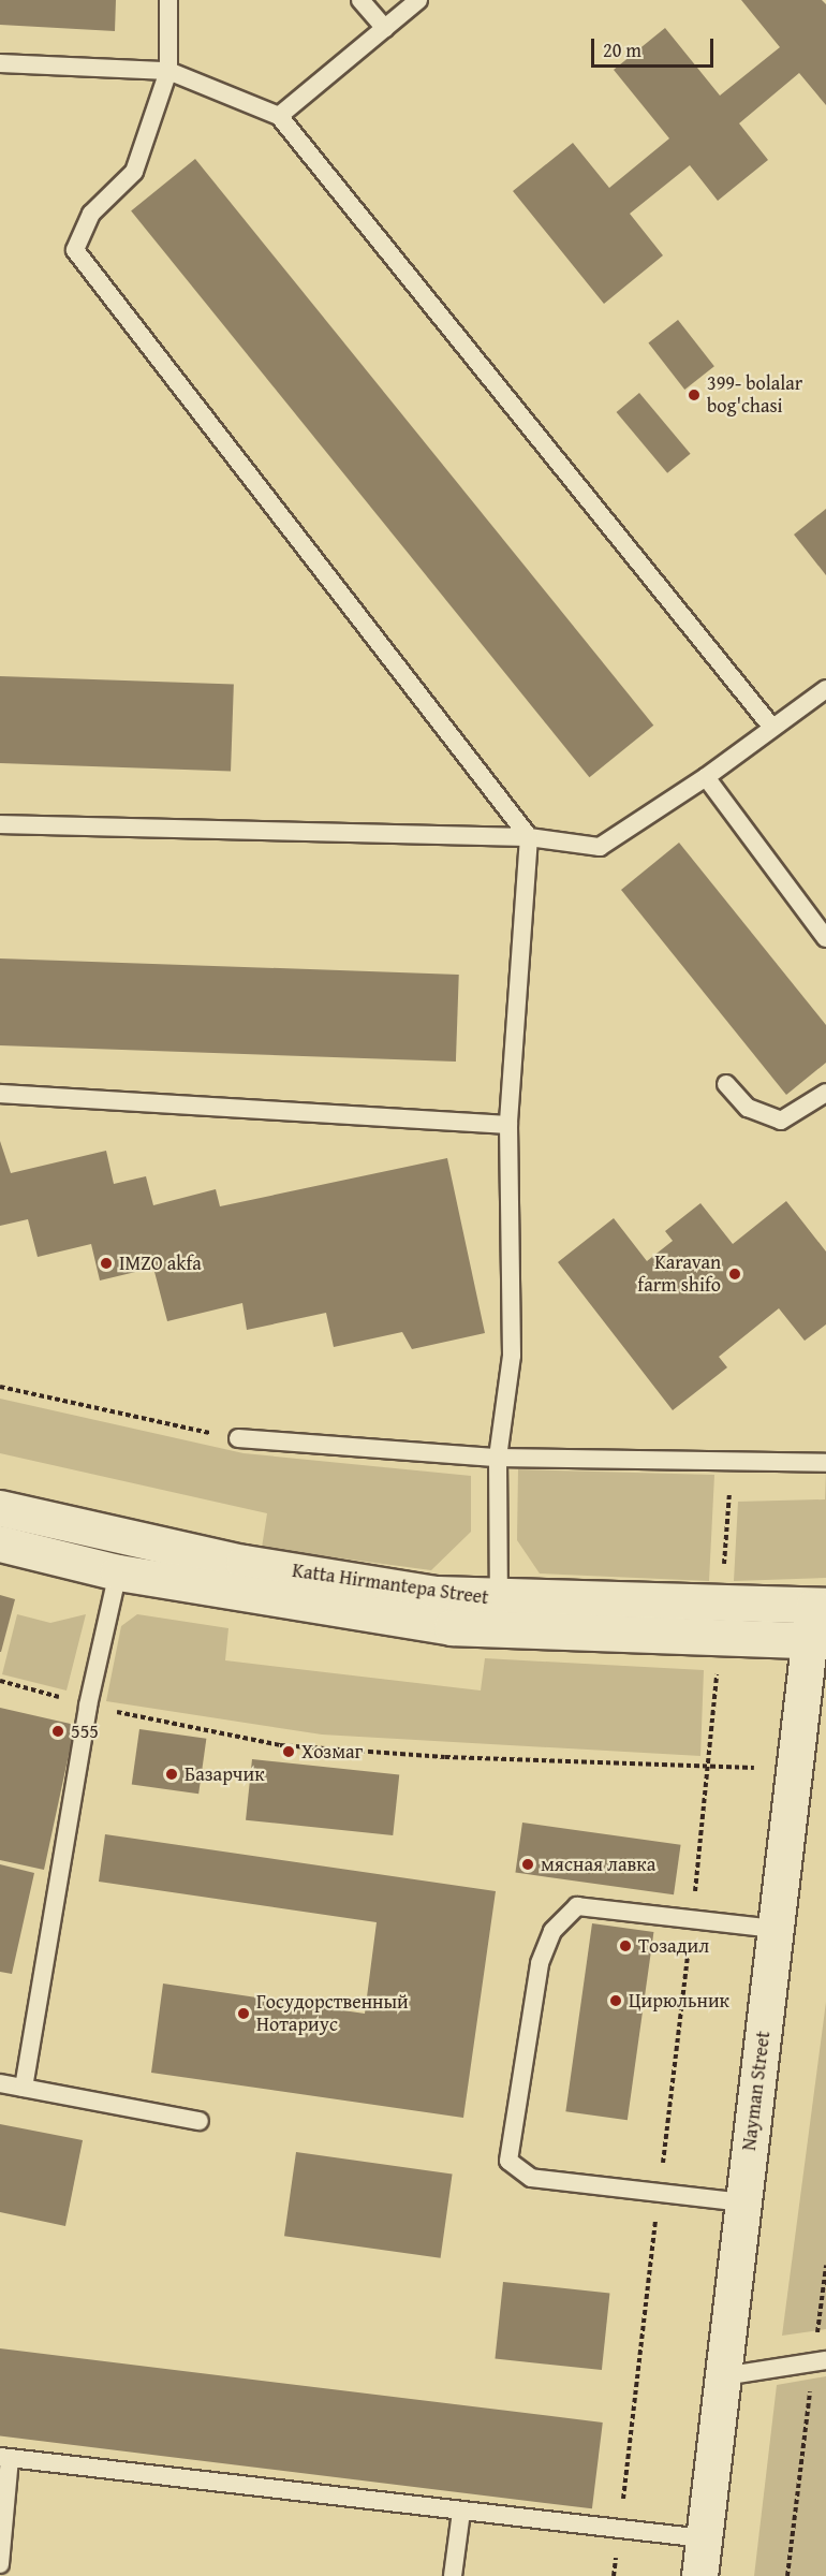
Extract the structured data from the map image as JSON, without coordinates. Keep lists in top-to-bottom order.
{
  "streets": {
    "main road": ["Katta Hirmаntepa Street", "Nayman Street"]
  },
  "crossings": [
    ["Katta Hirmаntepa Street", "Nayman Street"]
  ],
  "places": [
    "399- bolalar bog'chasi",
    "IMZO akfa",
    "Karavan farm shifo",
    "555",
    "Хозмаг",
    "Базарчик",
    "мясная лавка",
    "Тозадил",
    "Цирюльник",
    "Госудорственный Нотариус"
  ],
  "scale_bar": "20 m"
}
